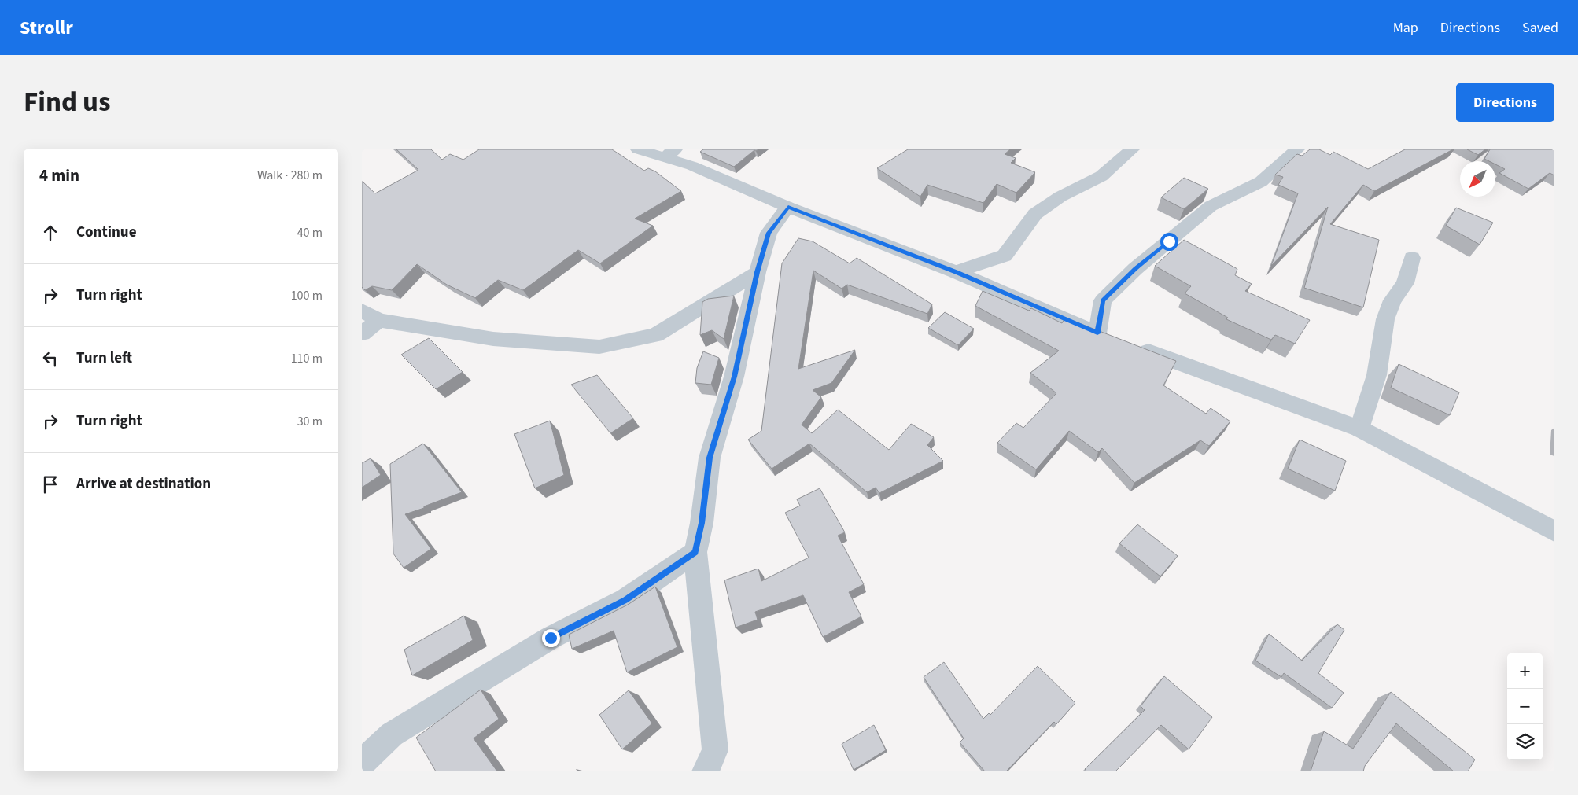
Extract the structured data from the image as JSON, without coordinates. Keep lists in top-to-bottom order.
{
  "north": "bottom left",
  "page": {
    "header": "Strollr",
    "nav": ["Map", "Directions", "Saved"],
    "title": "Find us",
    "buttons": "Directions",
    "heading": ["4 min", "Walk · 280 m"],
    "list": [
      ["Continue", "40 m"],
      ["Turn right", "100 m"],
      ["Turn left", "110 m"],
      ["Turn right", "30 m"],
      "Arrive at destination"
    ],
    "map_buttons": ["+", "−"]
  }
}
